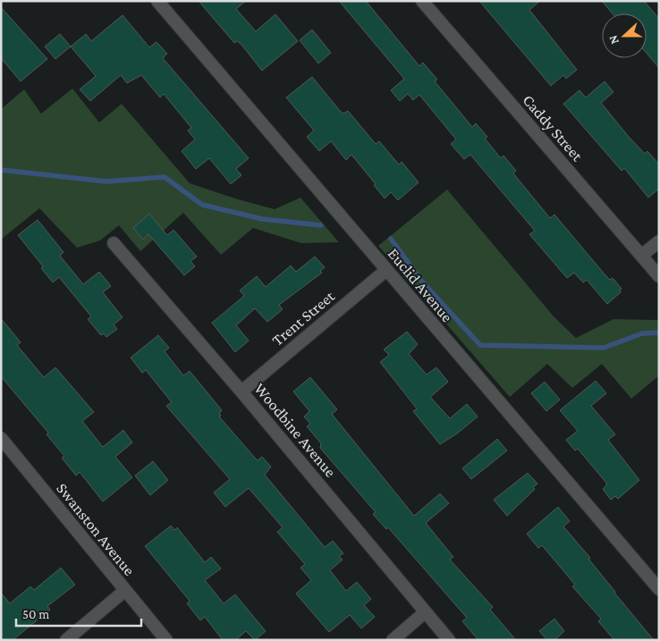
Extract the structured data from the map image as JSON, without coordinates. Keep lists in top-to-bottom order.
{
  "streets": {
    "street": [
      "Caddy Street",
      "Euclid Avenue",
      "Trent Street",
      "Woodbine Avenue",
      "Swanston Avenue"
    ]
  },
  "crossings": [
    ["Euclid Avenue", "Trent Street"],
    ["Trent Street", "Woodbine Avenue"]
  ],
  "scale_bar": "50 m",
  "north": "left"
}
